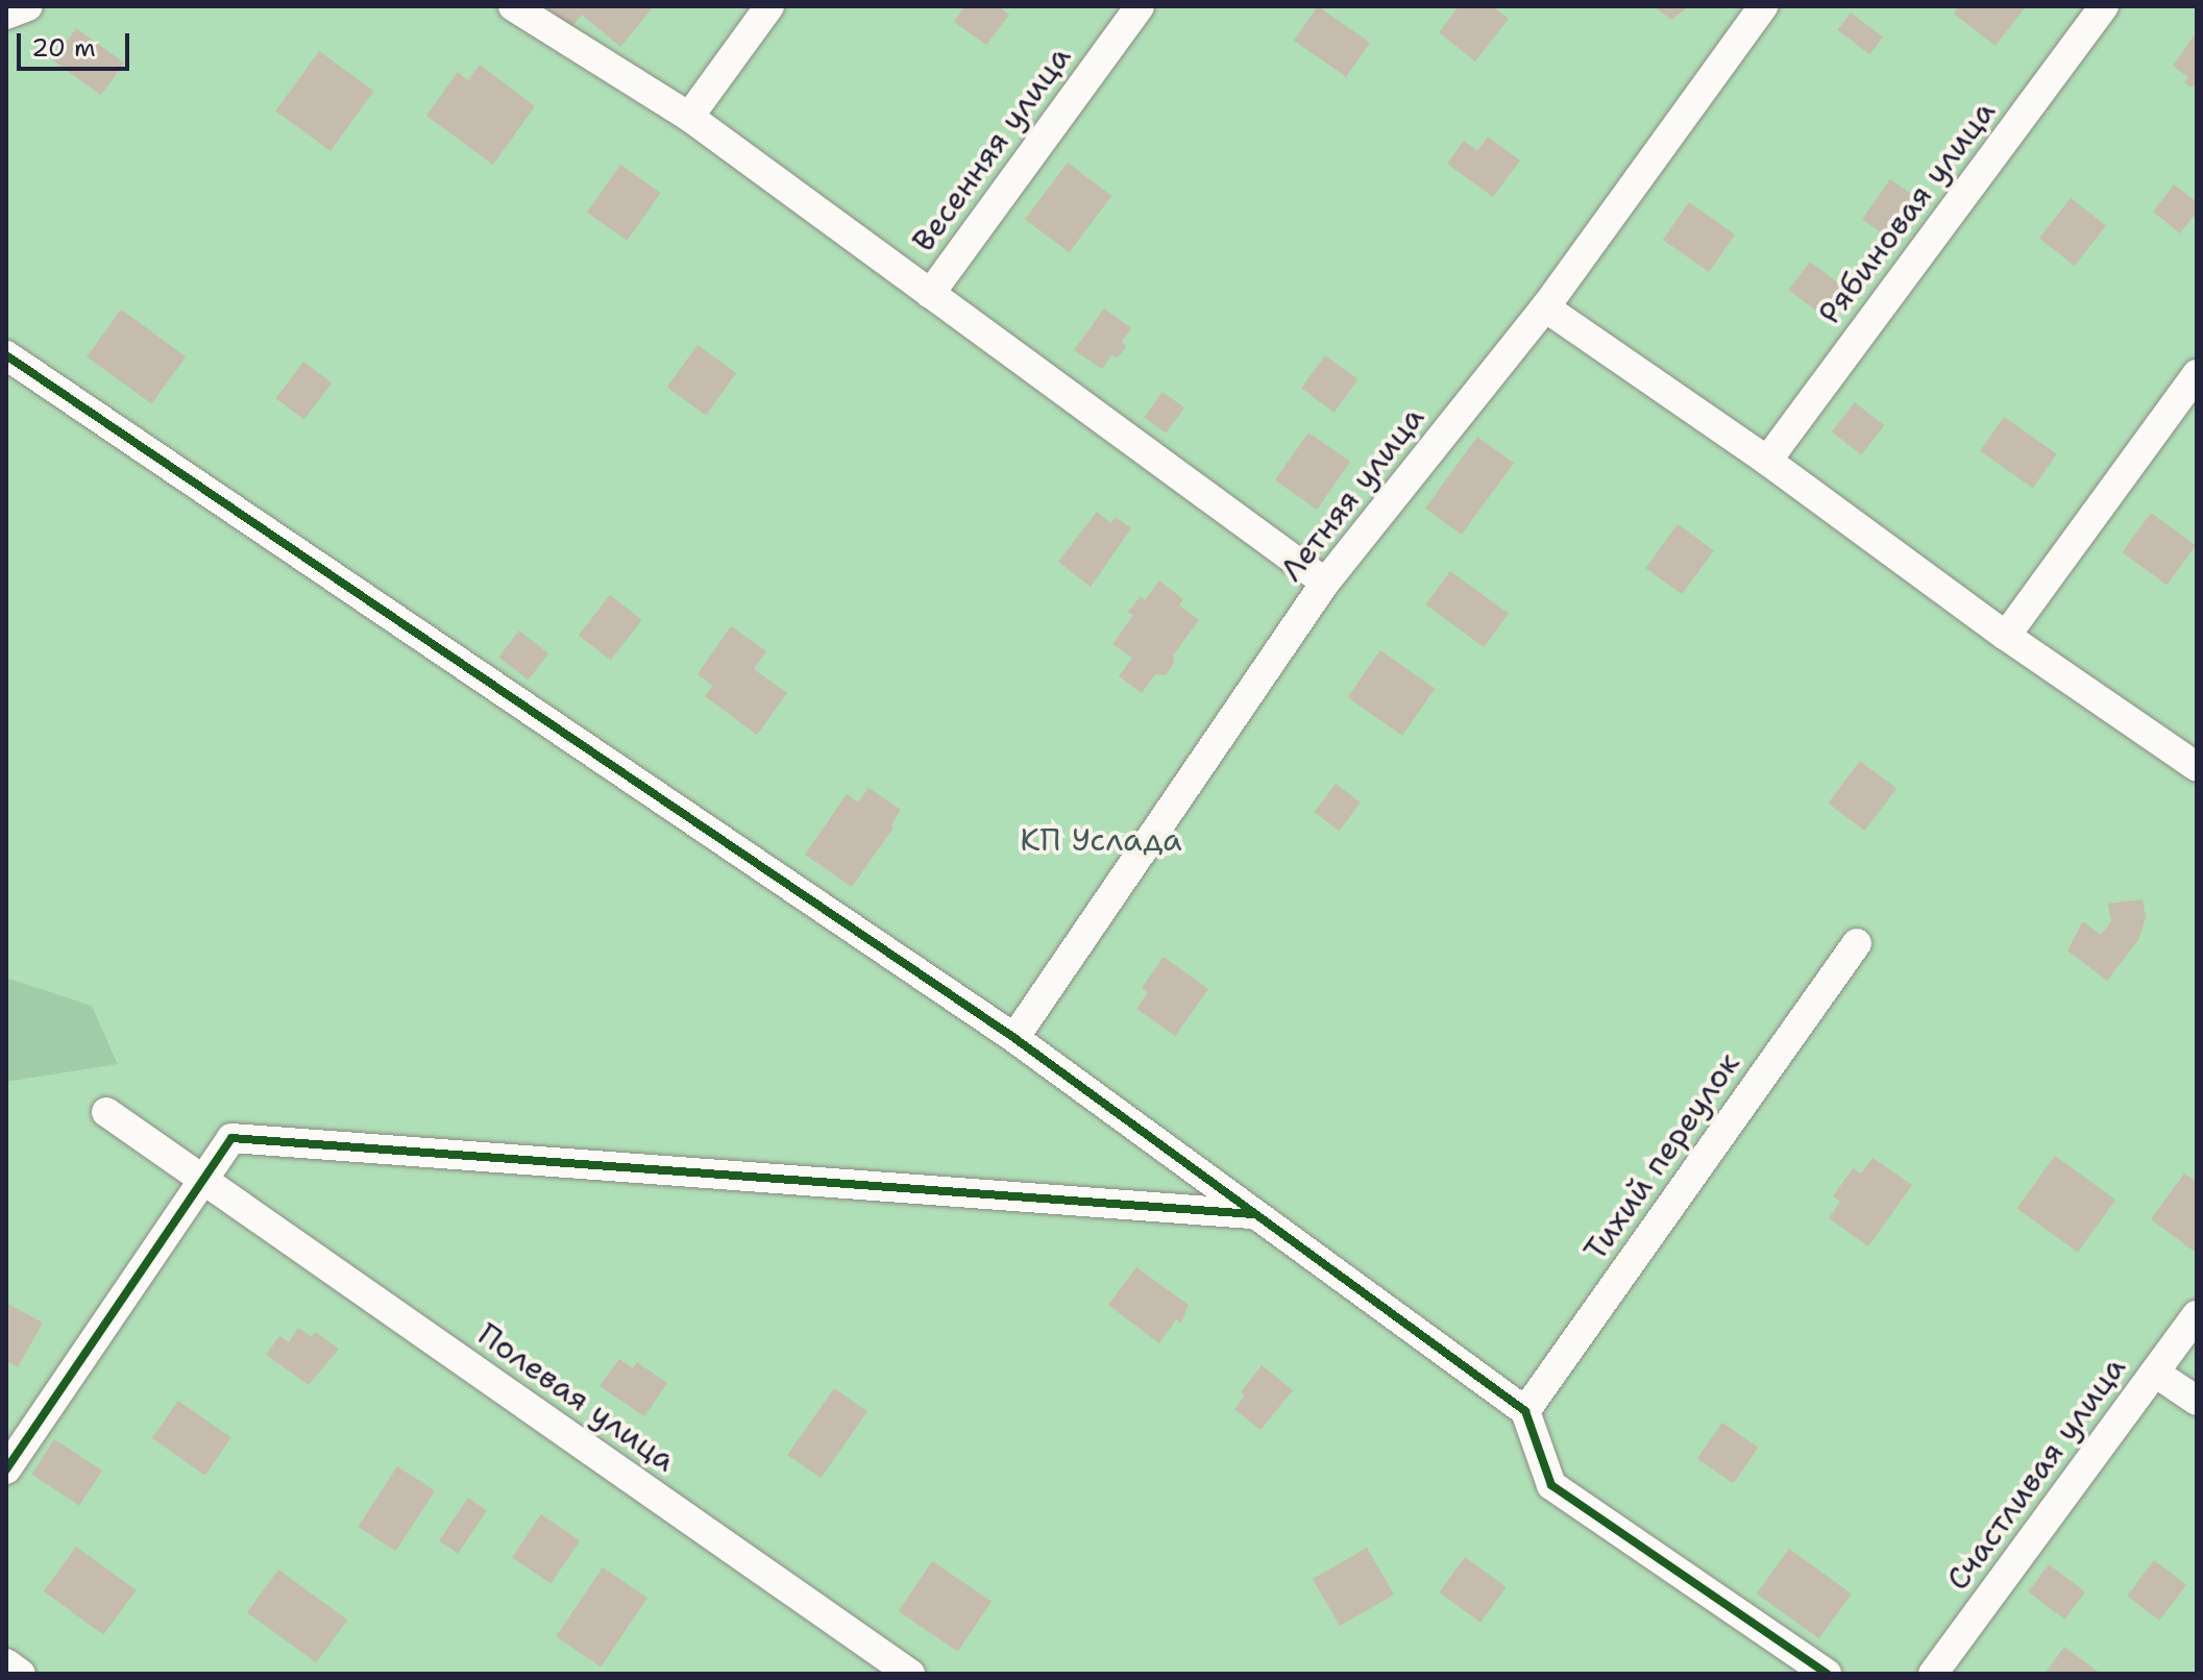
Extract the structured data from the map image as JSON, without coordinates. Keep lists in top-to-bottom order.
{
  "streets": {
    "street": [
      "Весенняя улица",
      "Рябиновая улица",
      "Летняя улица",
      "Тихий переулок",
      "Полевая улица",
      "Счастливая улица"
    ]
  },
  "parks": ["КП Услада"],
  "scale_bar": "20 m"
}
